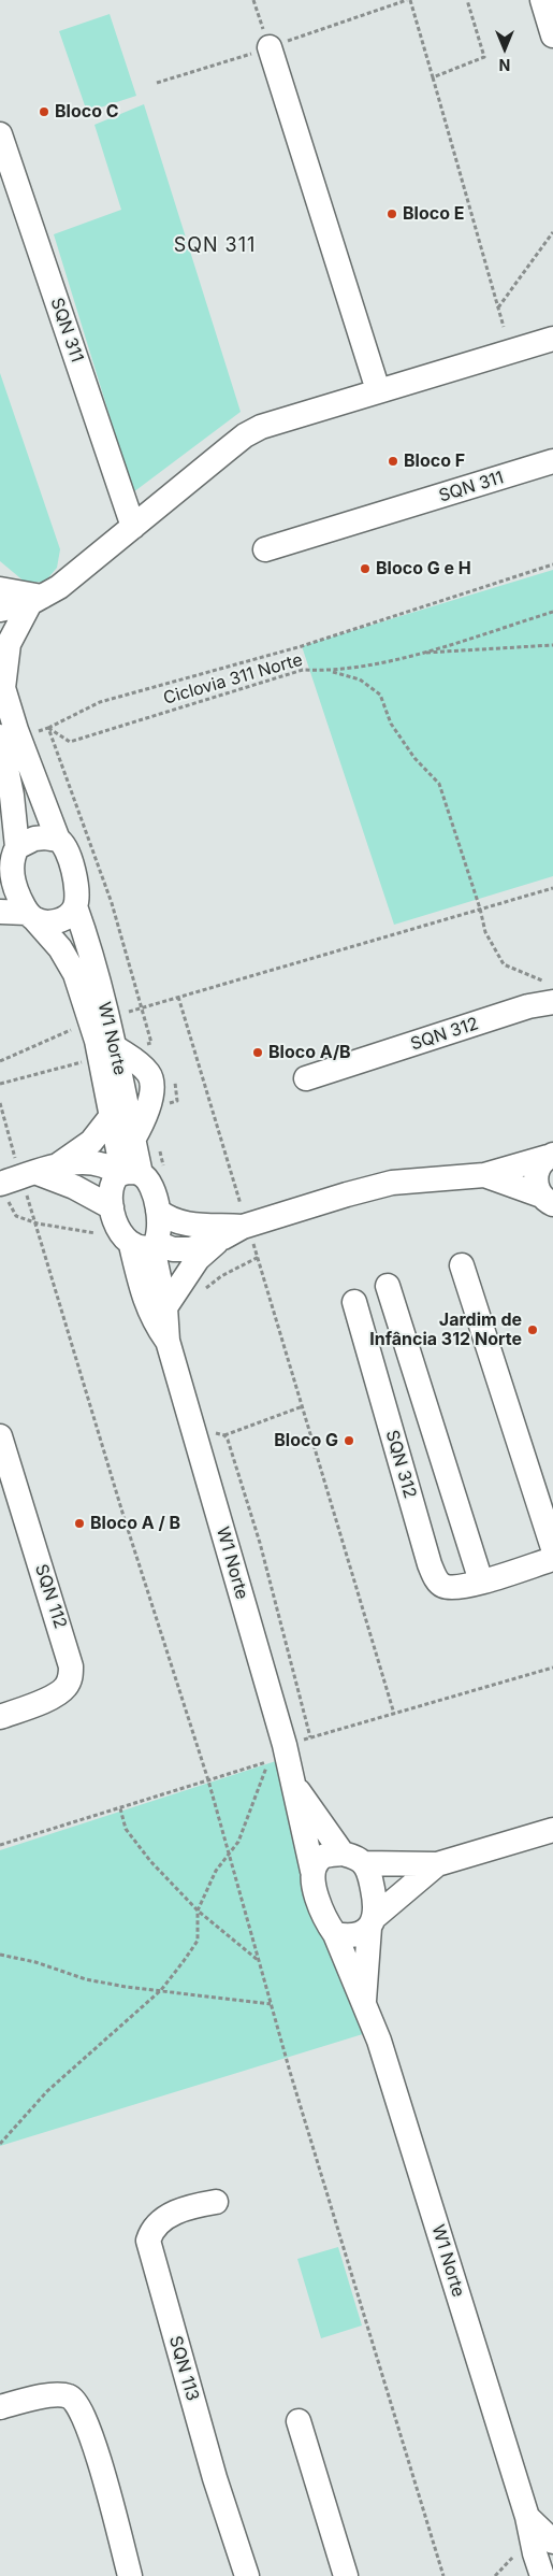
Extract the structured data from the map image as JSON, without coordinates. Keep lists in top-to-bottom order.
{
  "streets": {
    "street": [
      "SQN 311",
      "SQN 312",
      "W1 Norte",
      "SQN 112",
      "SQN 113"
    ],
    "path": ["Ciclovia 311 Norte"]
  },
  "districts": ["SQN 311"],
  "places": [
    "Bloco C",
    "Bloco E",
    "Bloco F",
    "Bloco G e H",
    "Bloco A/B",
    "Jardim de Infância 312 Norte",
    "Bloco G",
    "Bloco A / B"
  ],
  "north": "bottom"
}
